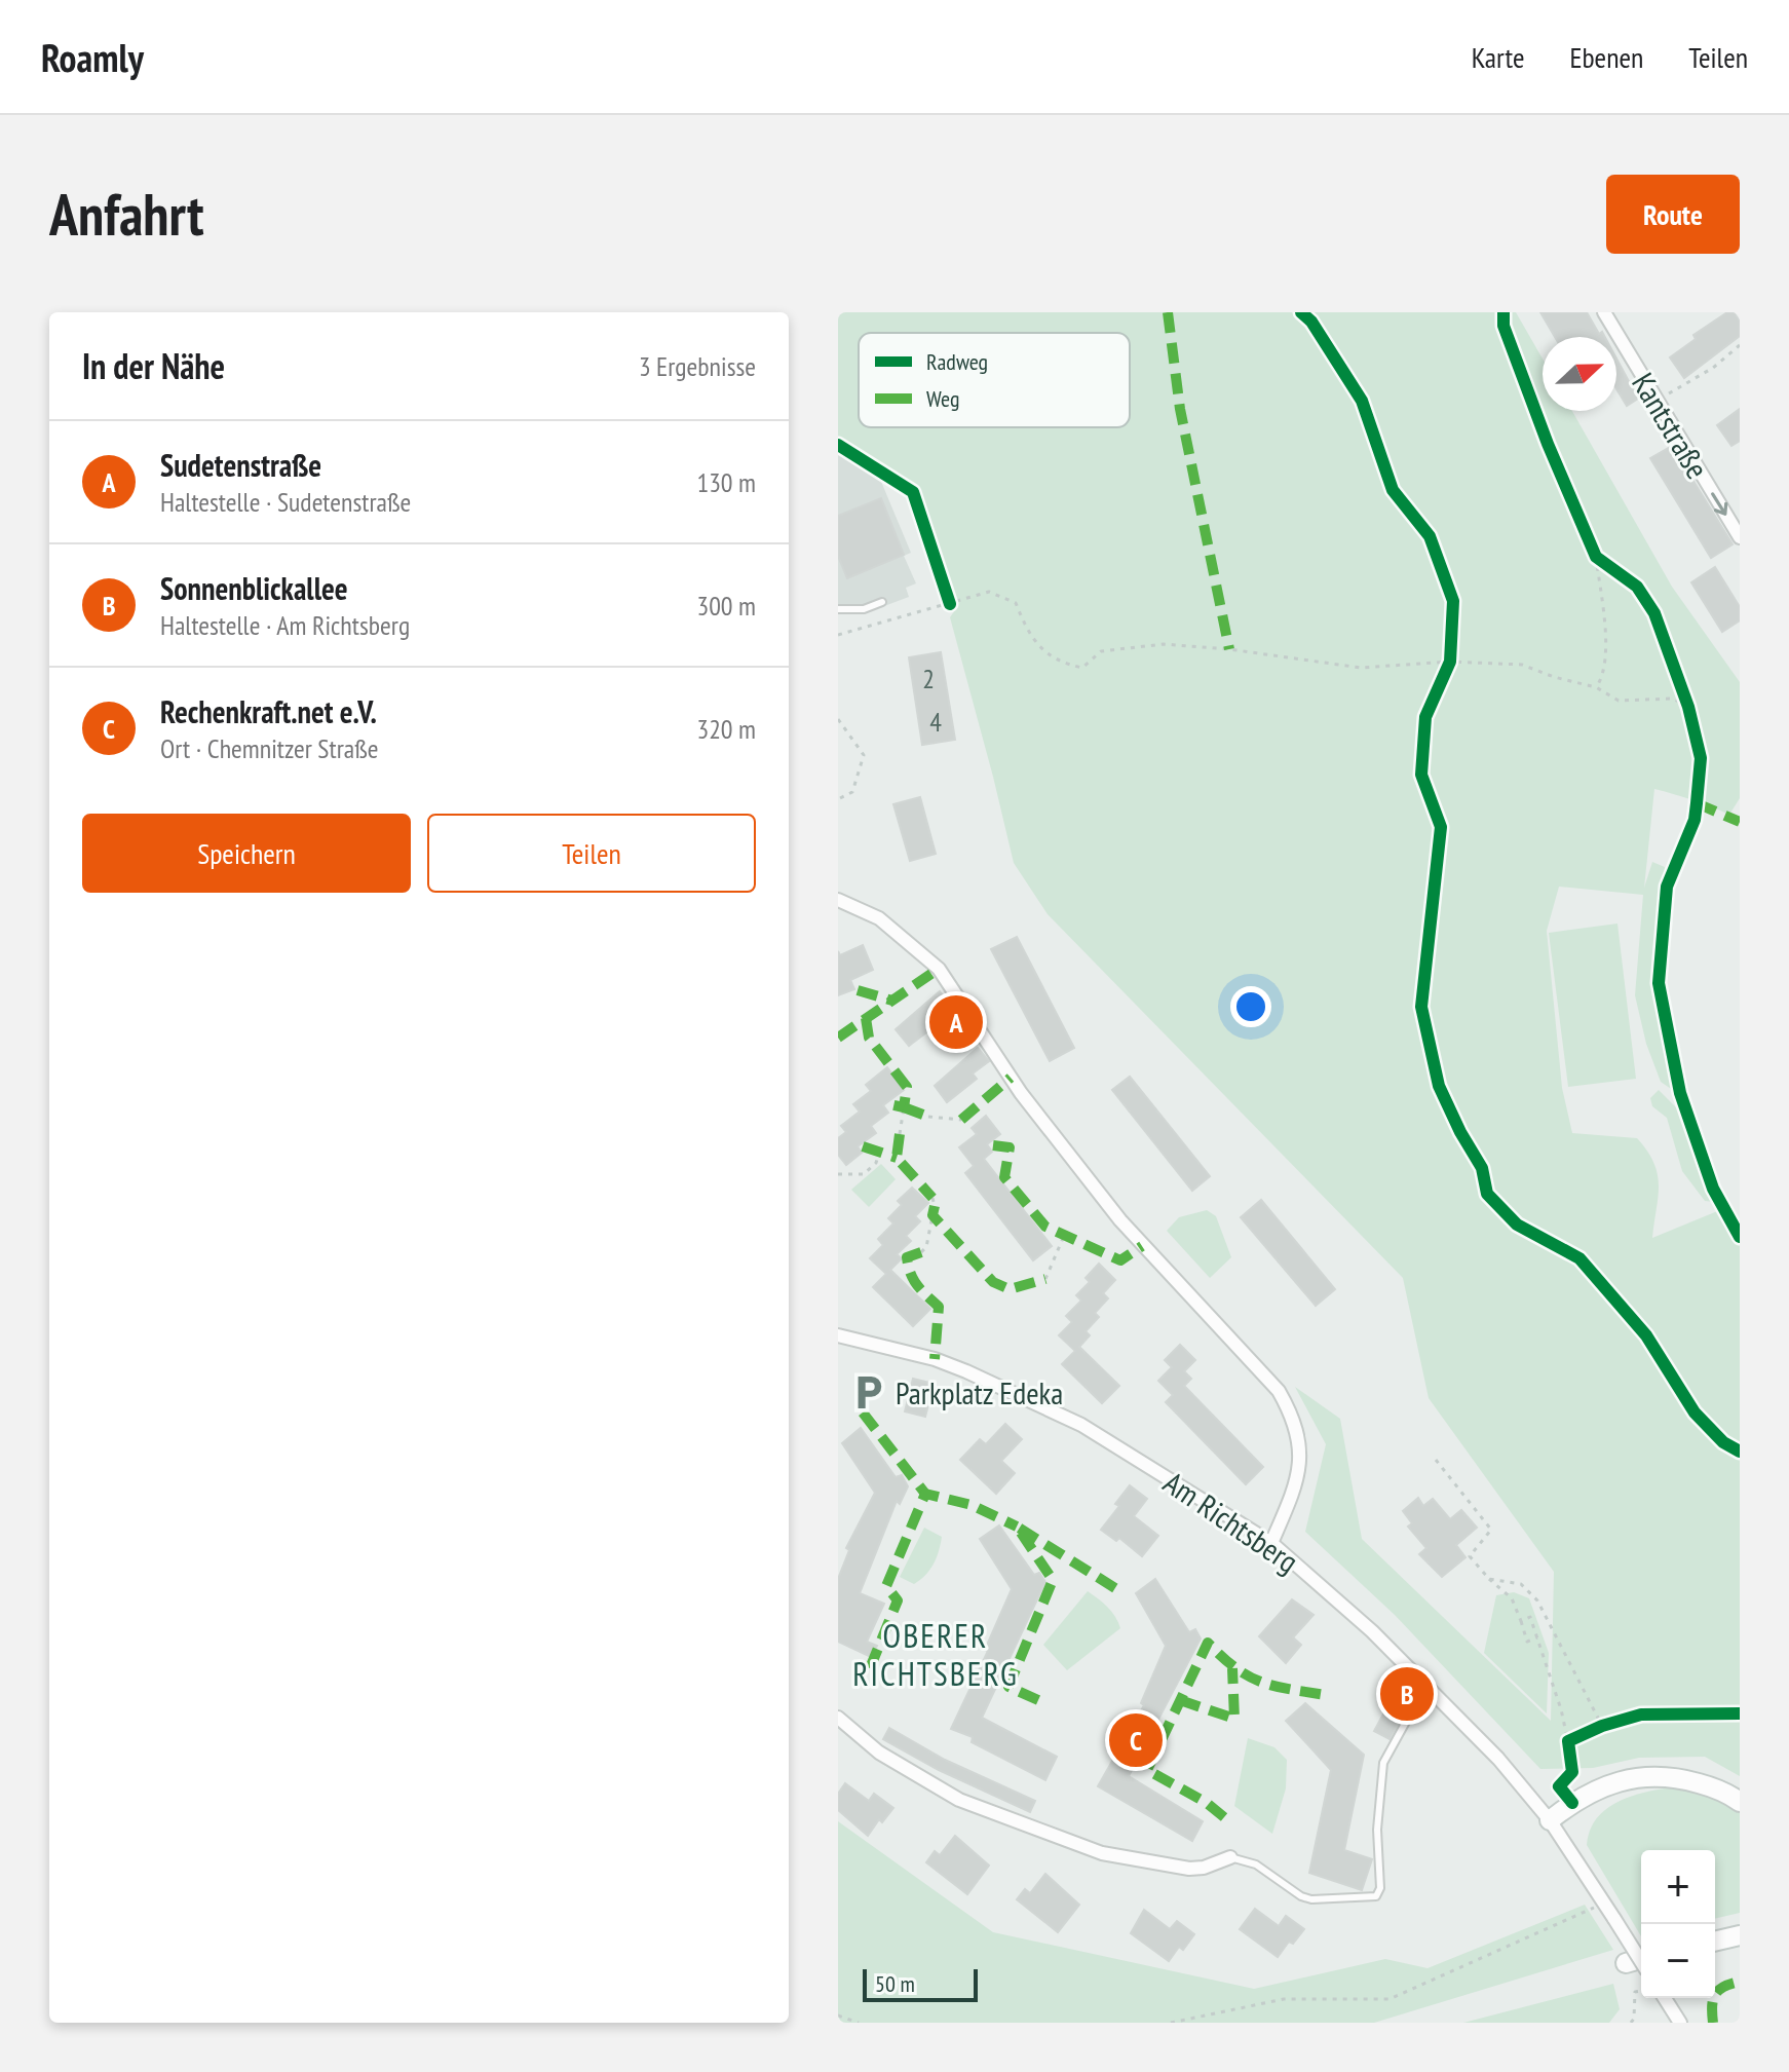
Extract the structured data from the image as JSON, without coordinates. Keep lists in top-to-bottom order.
{
  "streets": {
    "street": ["Kantstraße", "Am Richtsberg"]
  },
  "one_way": ["Kantstraße"],
  "districts": ["OBERER RICHTSBERG"],
  "places": {
    "parking": ["Parkplatz Edeka"]
  },
  "house_numbers": ["2", "4"],
  "legend": ["Radweg", "Weg"],
  "scale_bar": "50 m",
  "north": "right",
  "page": {
    "header": "Roamly",
    "nav": ["Karte", "Ebenen", "Teilen"],
    "buttons": [
      "Route",
      ["Speichern", "Teilen"]
    ],
    "title": "Anfahrt",
    "heading": ["In der Nähe", "3 Ergebnisse"],
    "list": [
      {
        "mark": "A",
        "name": "Sudetenstraße",
        "note": "Haltestelle · Sudetenstraße",
        "value": "130 m"
      },
      {
        "mark": "B",
        "name": "Sonnenblickallee",
        "note": "Haltestelle · Am Richtsberg",
        "value": "300 m"
      },
      {
        "mark": "C",
        "name": "Rechenkraft.net e.V.",
        "note": "Ort · Chemnitzer Straße",
        "value": "320 m"
      }
    ],
    "pins": ["A", "B", "C"],
    "map_buttons": ["+", "−"],
    "scale": "50 m"
  }
}
